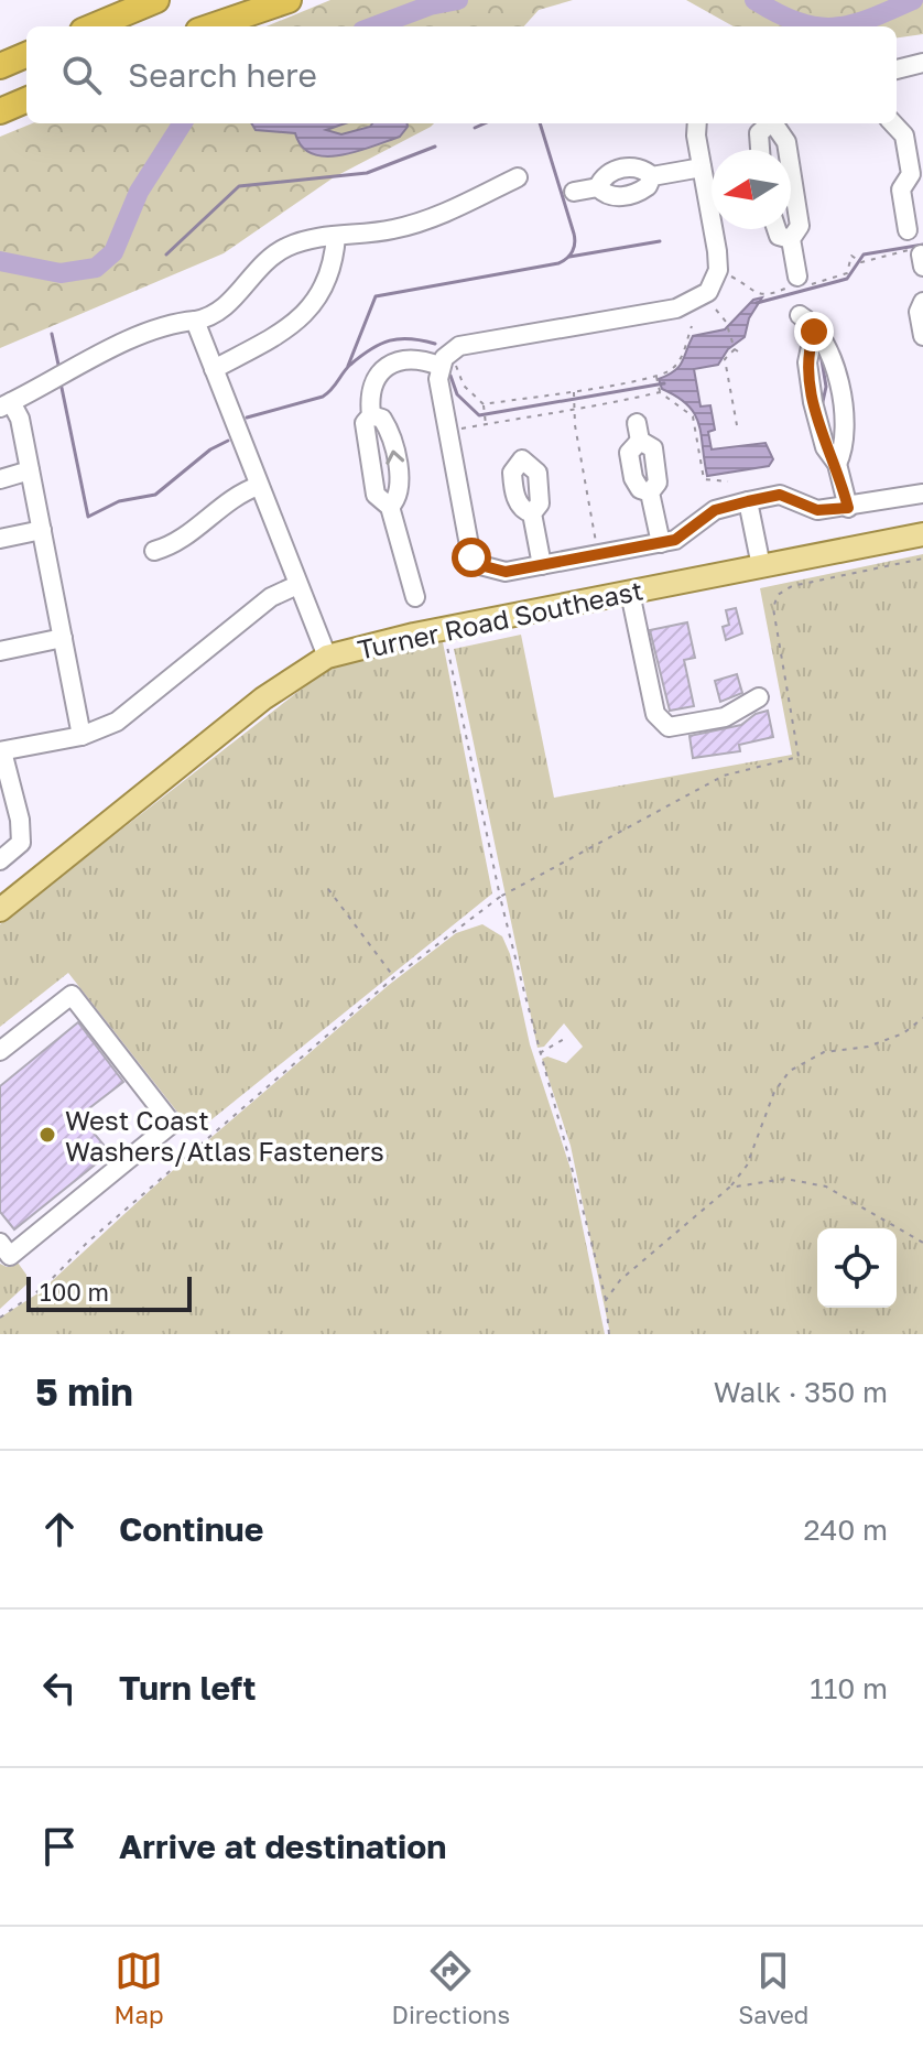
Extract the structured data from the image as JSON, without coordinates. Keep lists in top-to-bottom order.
{
  "streets": {
    "main road": ["Turner Road Southeast"]
  },
  "places": ["West Coast Washers/Atlas Fasteners"],
  "scale_bar": "100 m",
  "north": "left",
  "page": {
    "search": "Search here",
    "scale": "100 m",
    "heading": ["5 min", "Walk · 350 m"],
    "list": [
      ["Continue", "240 m"],
      ["Turn left", "110 m"],
      "Arrive at destination"
    ],
    "nav": ["Map", "Directions", "Saved"]
  }
}
